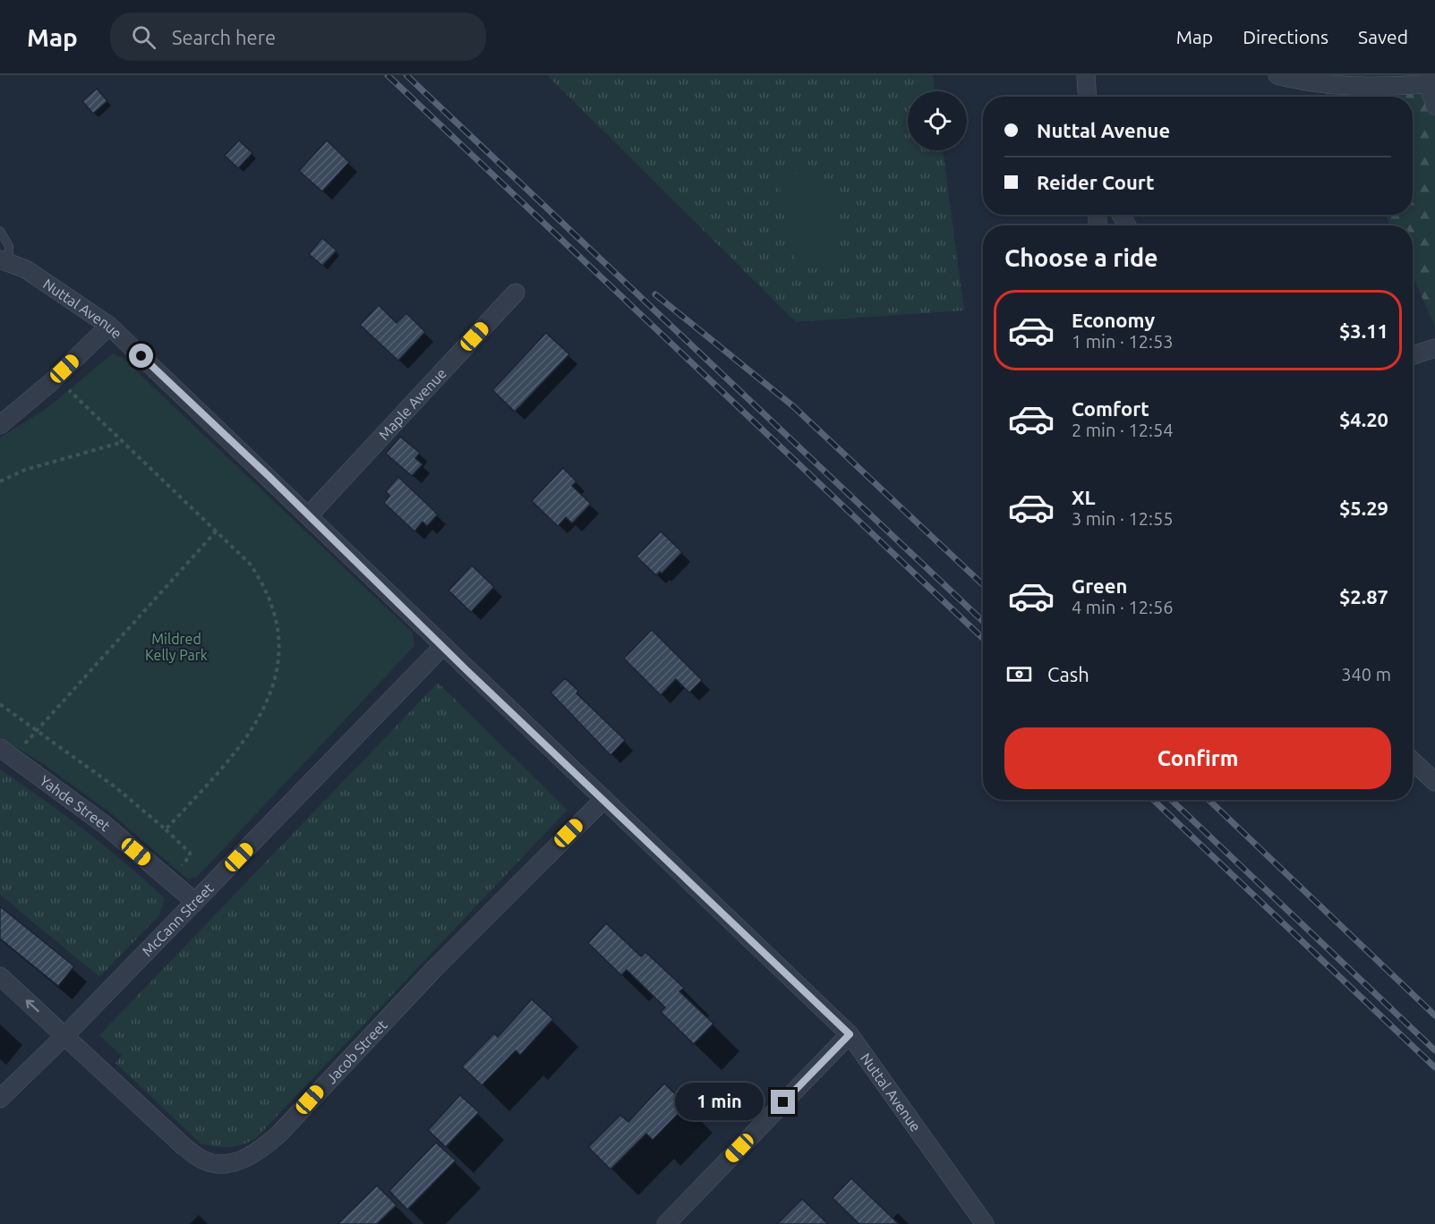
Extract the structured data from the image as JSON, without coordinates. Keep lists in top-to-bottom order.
{
  "streets": {
    "street": [
      "Nuttal Avenue",
      "Maple Avenue",
      "Yahde Street",
      "McCann Street",
      "Jacob Street"
    ]
  },
  "crossings": [
    ["Nuttal Avenue", "Maple Avenue"],
    ["Nuttal Avenue", "McCann Street"],
    ["Nuttal Avenue", "Jacob Street"],
    ["Yahde Street", "McCann Street"],
    ["McCann Street", "Jacob Street"]
  ],
  "parks": ["Mildred Kelly Park"],
  "page": {
    "header": "Map",
    "search": "Search here",
    "nav": ["Map", "Directions", "Saved"],
    "banner": ["Nuttal Avenue", "Reider Court"],
    "heading": "Choose a ride",
    "list": [
      {
        "name": "Economy",
        "note": "1 min · 12:53",
        "value": "$3.11"
      },
      {
        "name": "Comfort",
        "note": "2 min · 12:54",
        "value": "$4.20"
      },
      {
        "name": "XL",
        "note": "3 min · 12:55",
        "value": "$5.29"
      },
      {
        "name": "Green",
        "note": "4 min · 12:56",
        "value": "$2.87"
      }
    ],
    "pay": ["Cash", "340 m"],
    "buttons": "Confirm",
    "bubble": "1 min"
  }
}
